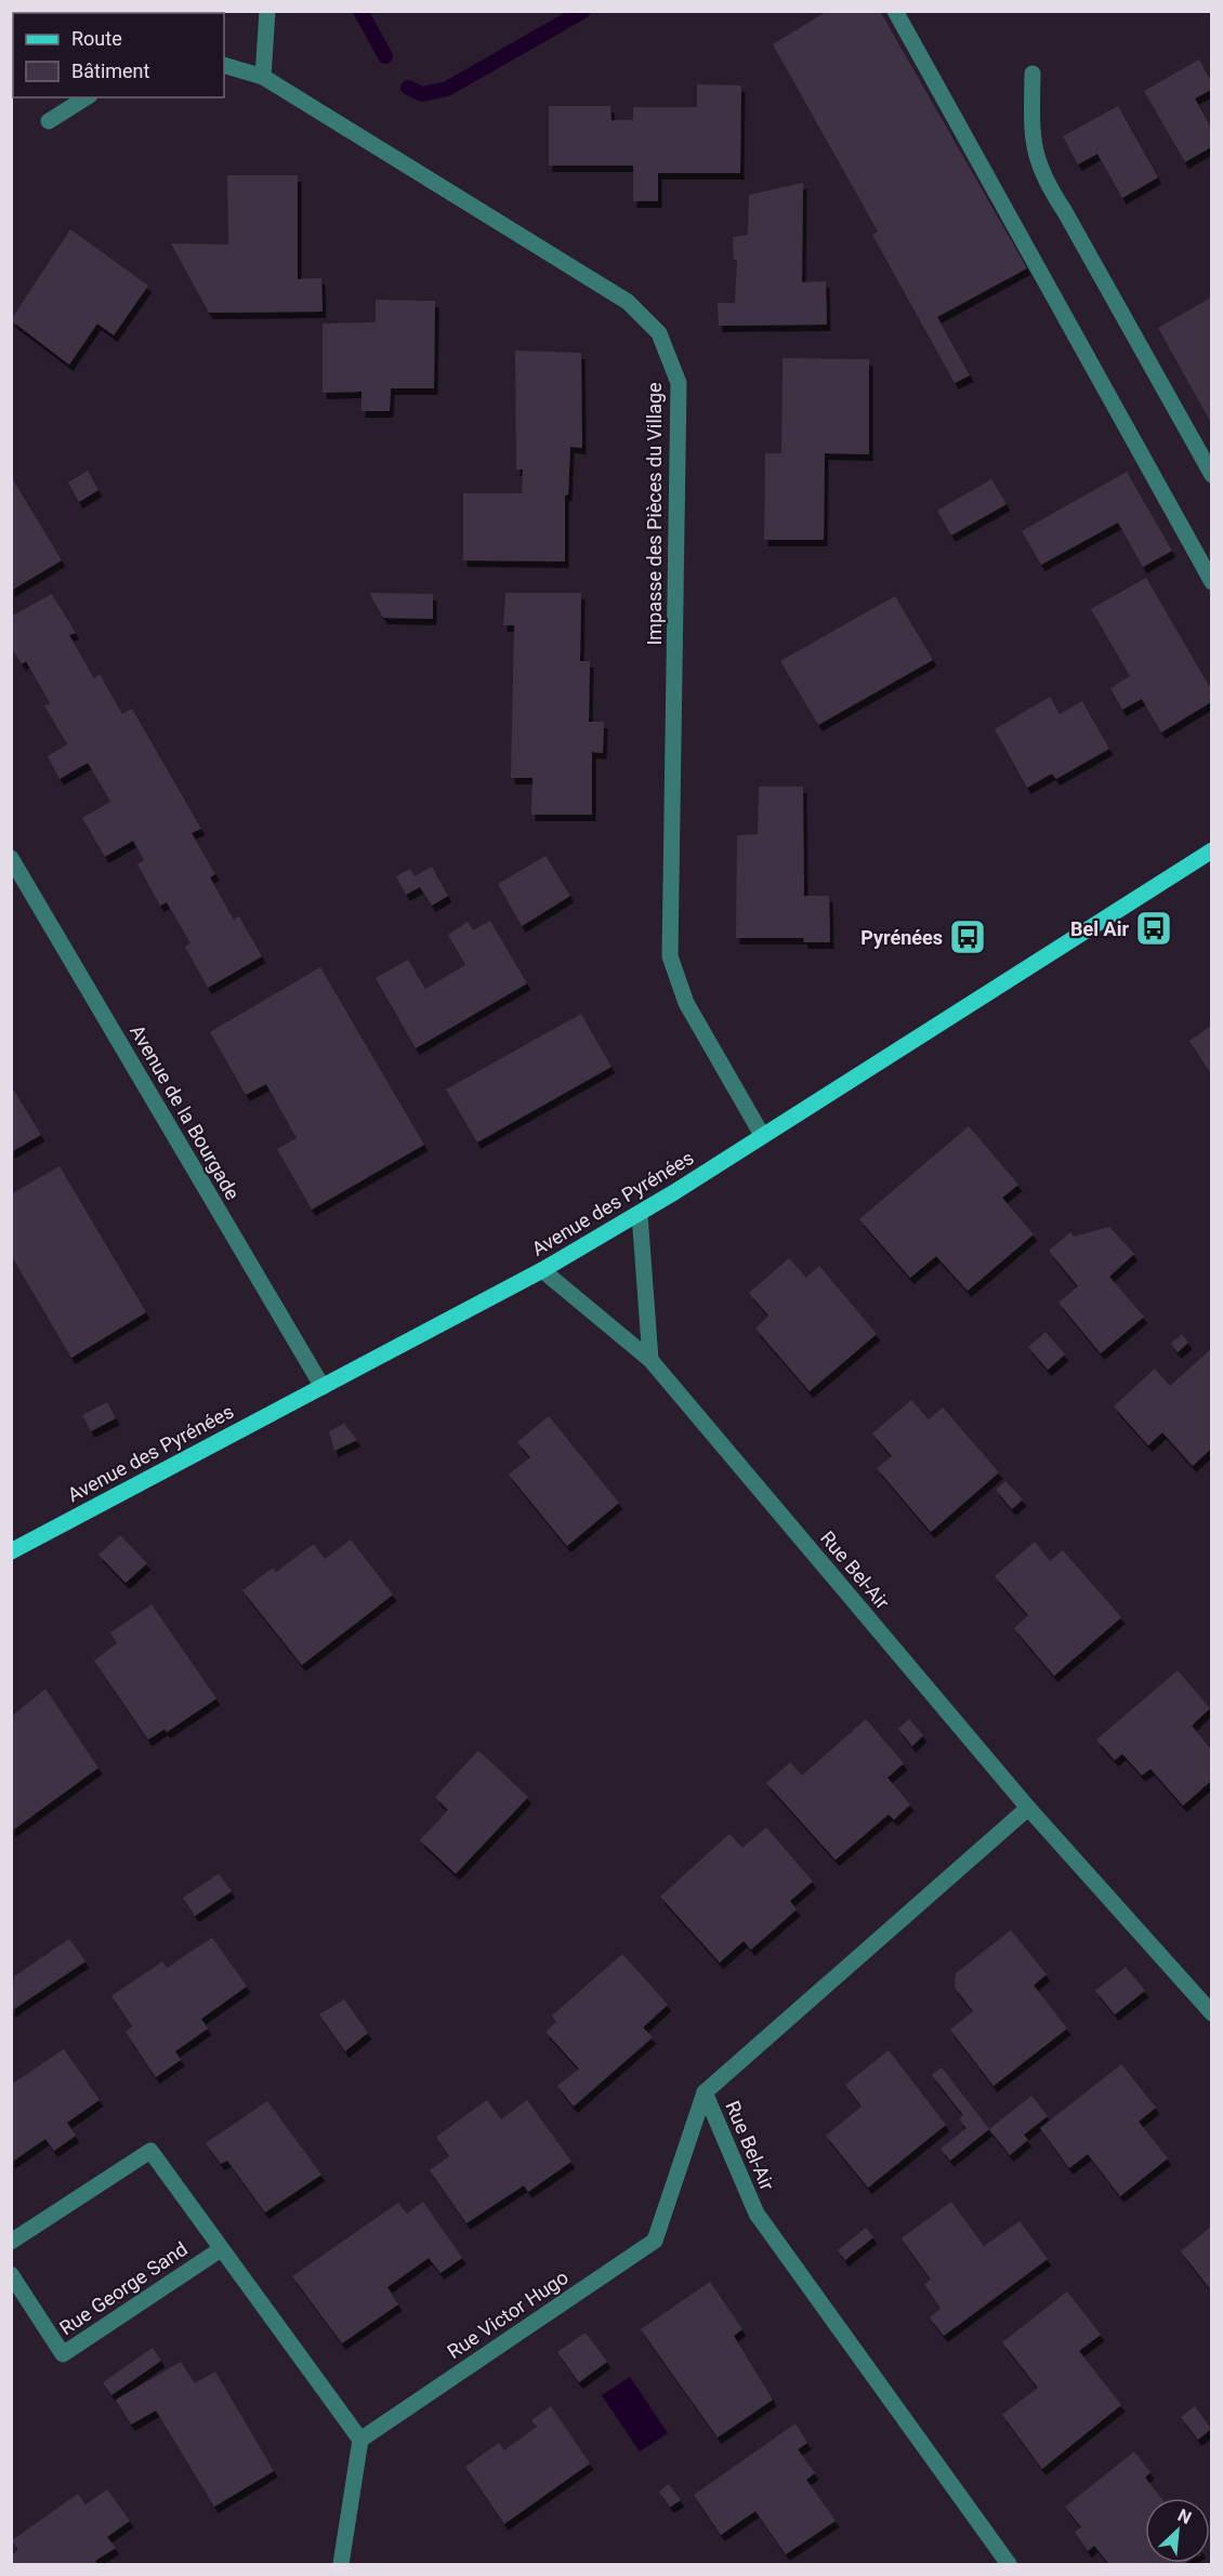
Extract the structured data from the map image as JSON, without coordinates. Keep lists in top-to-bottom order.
{
  "streets": {
    "main road": ["Avenue des Pyrénées"],
    "street": [
      "Impasse des Pièces du Village",
      "Avenue de la Bourgade",
      "Rue Bel-Air",
      "Rue George Sand",
      "Rue Victor Hugo"
    ]
  },
  "crossings": [
    ["Impasse des Pièces du Village", "Avenue des Pyrénées"],
    ["Avenue de la Bourgade", "Avenue des Pyrénées"],
    ["Avenue des Pyrénées", "Rue Bel-Air"],
    ["Rue Bel-Air", "Rue Victor Hugo"],
    ["Rue George Sand", "Rue Victor Hugo"]
  ],
  "places": {
    "bus stop": ["Bel Air", "Pyrénées"]
  },
  "legend": ["Route", "Bâtiment"],
  "north": "top right"
}
